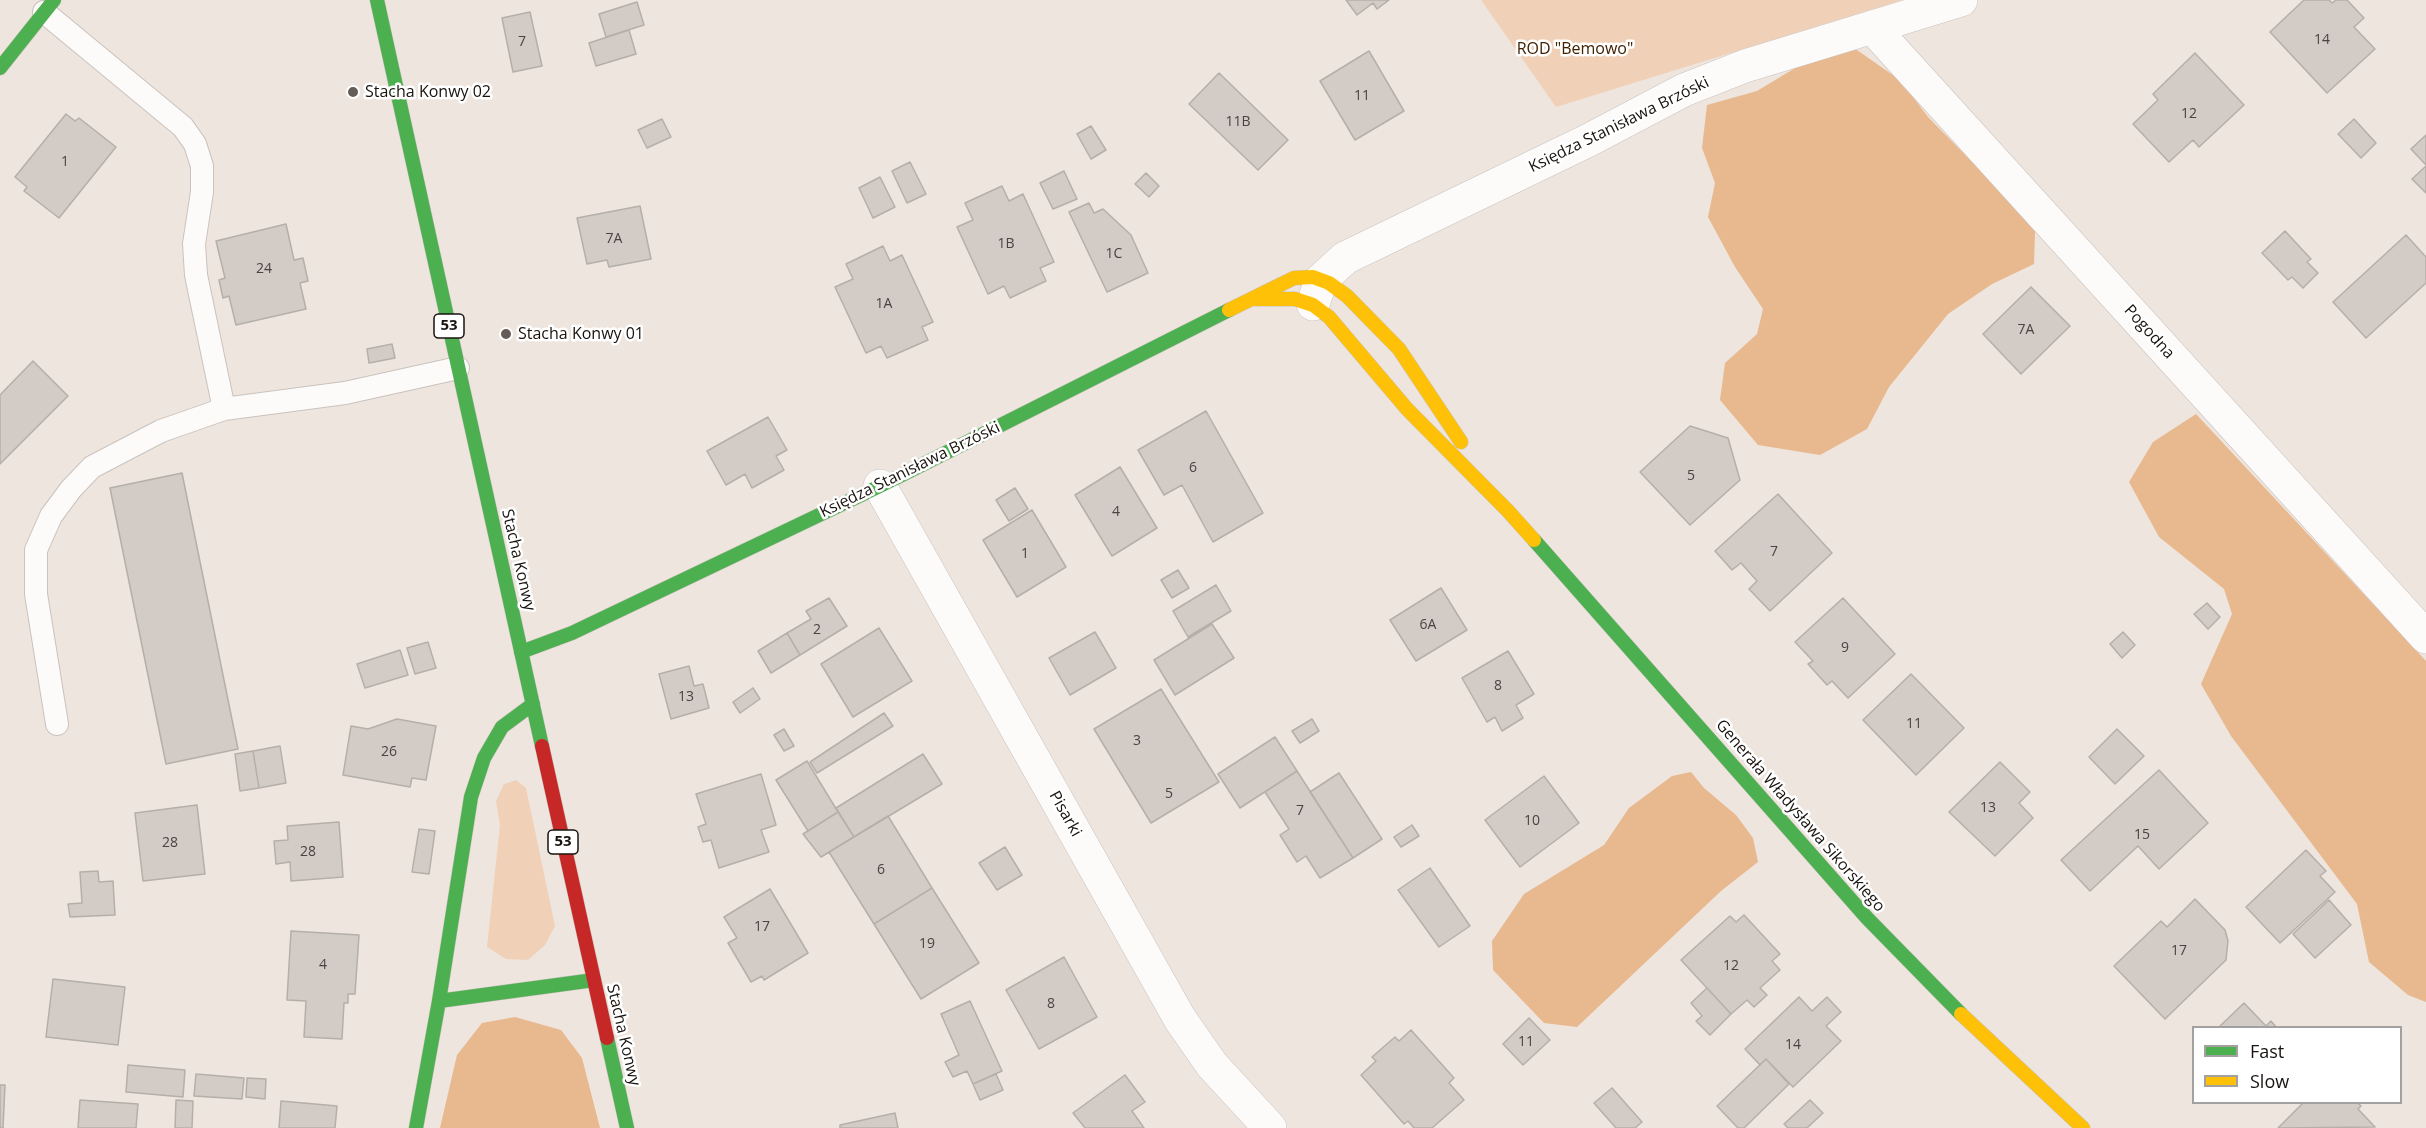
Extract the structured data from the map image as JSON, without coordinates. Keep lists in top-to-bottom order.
{
  "streets": {
    "street": [
      "Księdza Stanisława Brzóski",
      "53",
      "Pogodna",
      "Stacha Konwy",
      "Pisarki",
      "Generała Władysława Sikorskiego"
    ]
  },
  "crossings": [
    ["Księdza Stanisława Brzóski", "Pogodna"],
    ["Księdza Stanisława Brzóski", "Stacha Konwy"],
    ["Księdza Stanisława Brzóski", "Pisarki"],
    ["Księdza Stanisława Brzóski", "Generała Władysława Sikorskiego"]
  ],
  "parks": ["ROD \"Bemowo\""],
  "places": ["Stacha Konwy 02", "Stacha Konwy 01"],
  "house_numbers": [
    "14",
    "7",
    "11",
    "12",
    "11B",
    "1",
    "7A",
    "1B",
    "1C",
    "24",
    "1A",
    "7A",
    "6",
    "5",
    "4",
    "7",
    "1",
    "6A",
    "2",
    "9",
    "8",
    "13",
    "11",
    "3",
    "26",
    "5",
    "13",
    "7",
    "10",
    "15",
    "28",
    "28",
    "6",
    "17",
    "19",
    "17",
    "4",
    "12",
    "8",
    "11",
    "14"
  ],
  "legend": ["Fast", "Slow"]
}
